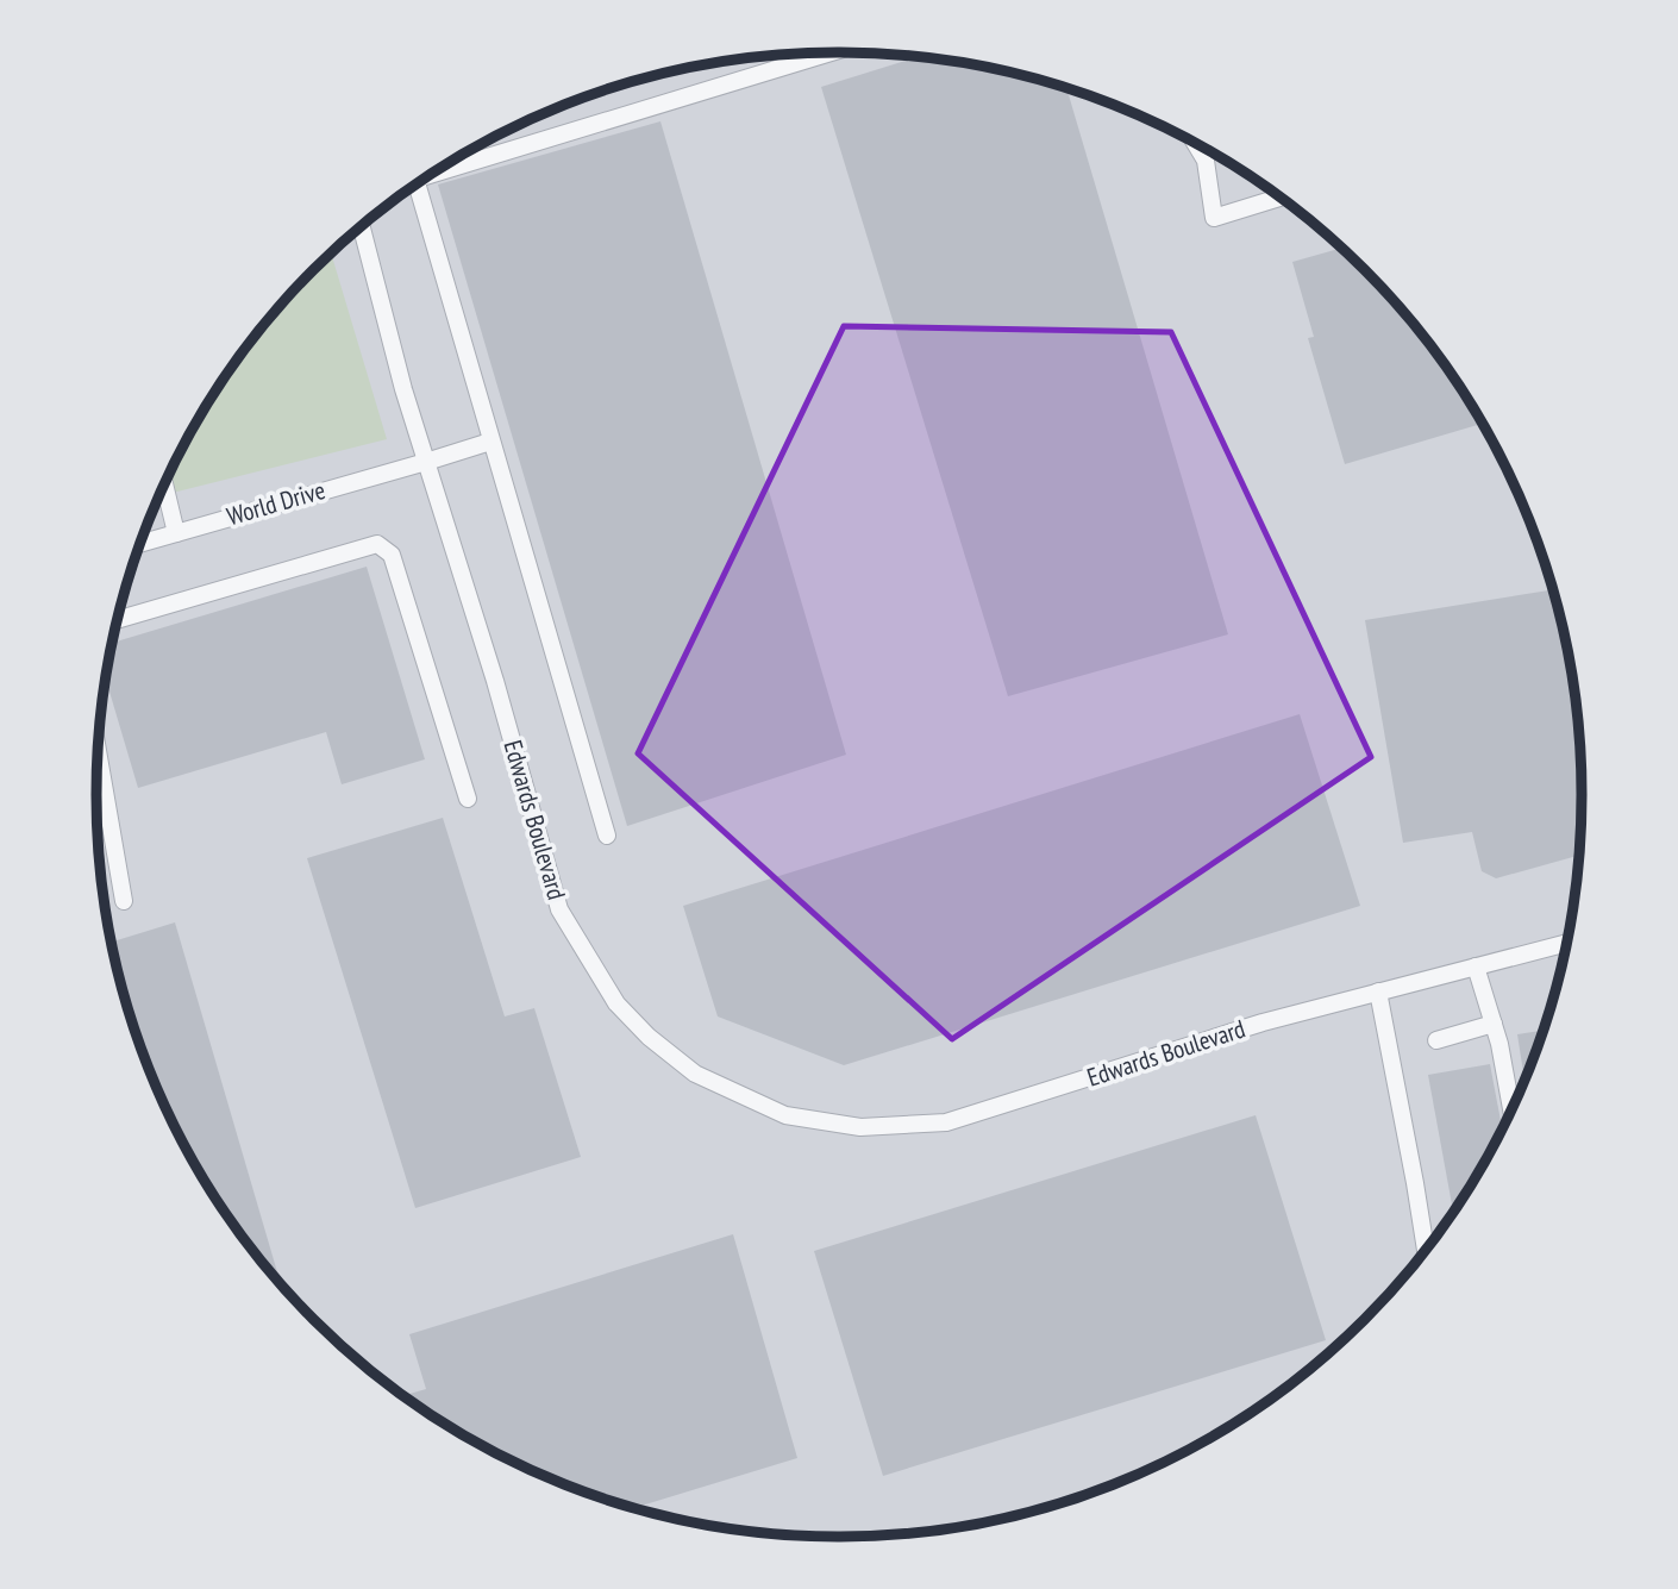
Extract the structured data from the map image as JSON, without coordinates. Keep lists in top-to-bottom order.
{
  "streets": {
    "street": ["World Drive", "Edwards Boulevard"]
  },
  "crossings": [
    ["World Drive", "Edwards Boulevard"]
  ]
}
